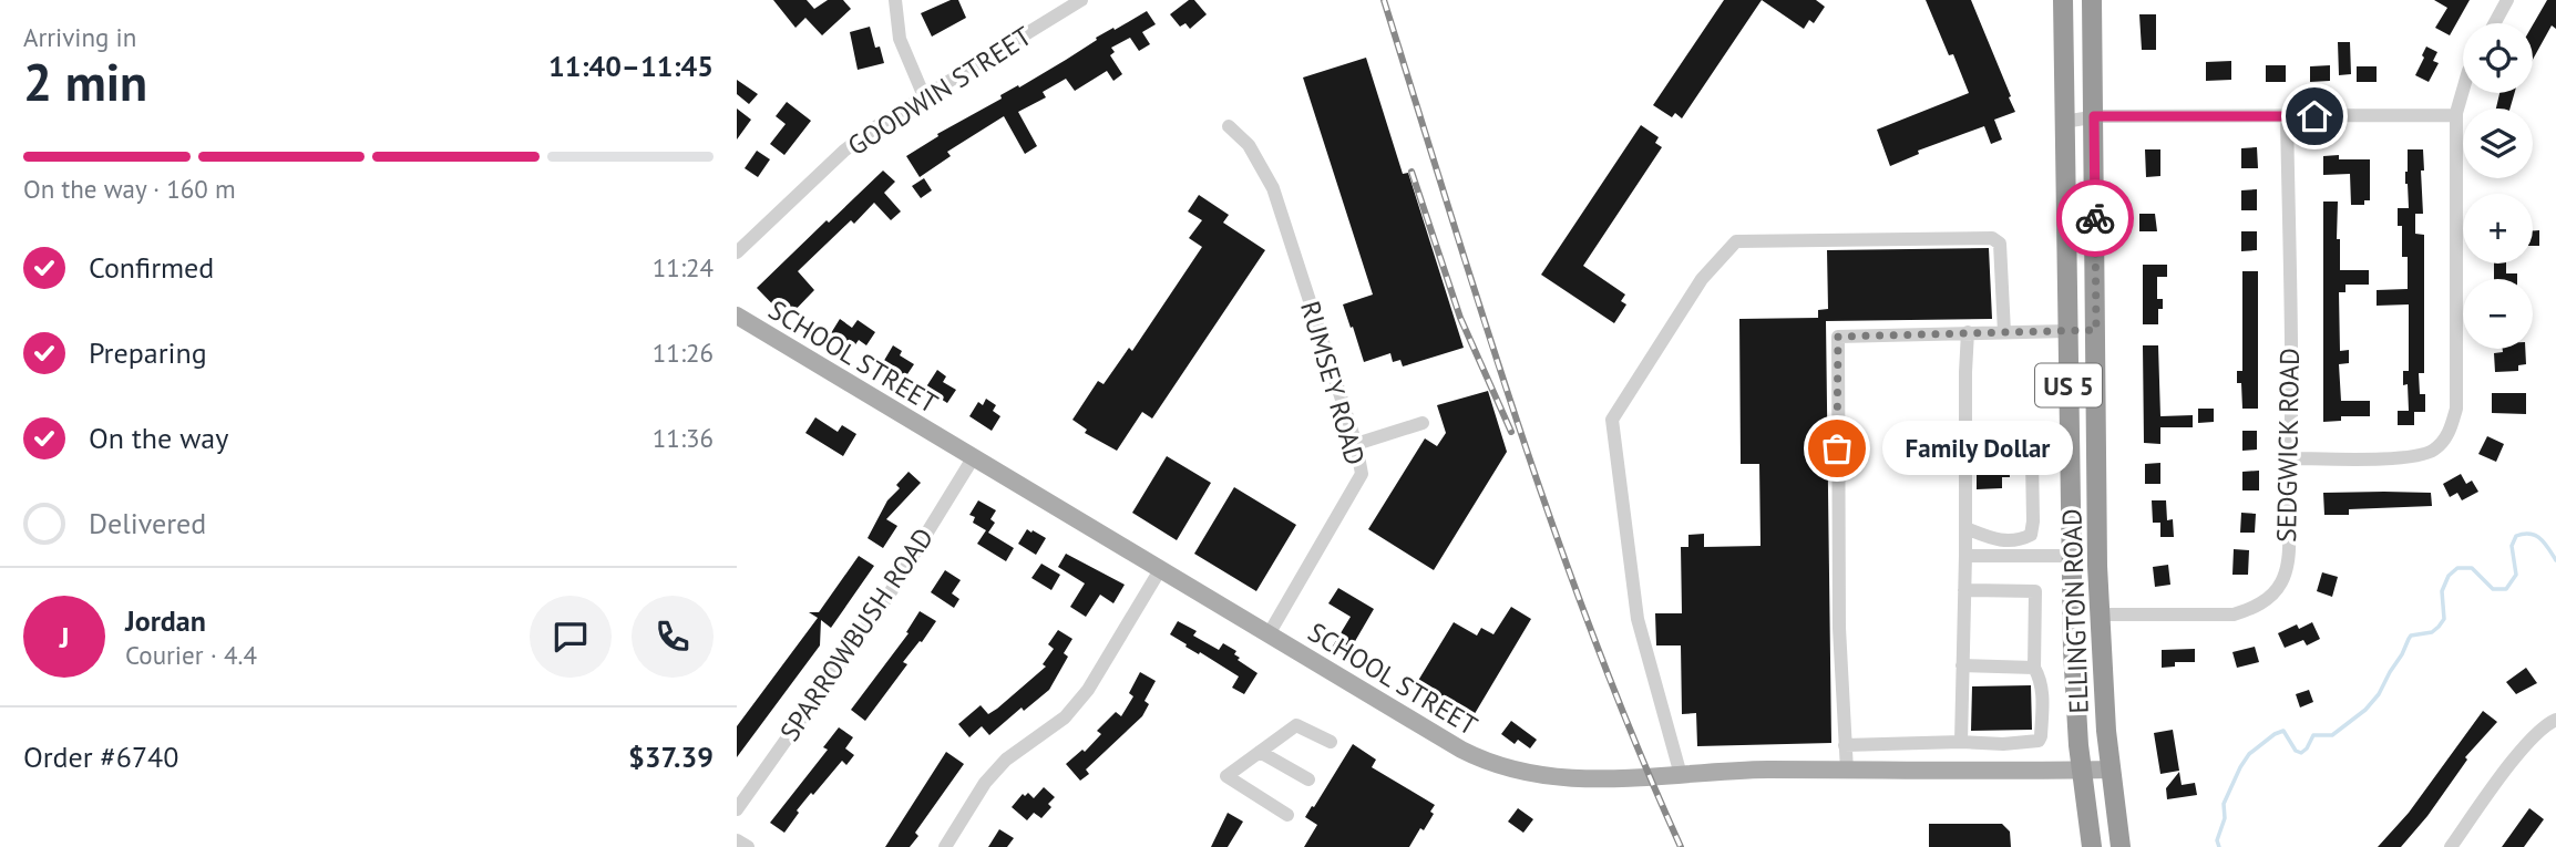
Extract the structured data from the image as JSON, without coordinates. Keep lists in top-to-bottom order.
{
  "streets": {
    "highway": ["US 5", "ELLINGTON ROAD"],
    "main road": ["SCHOOL STREET"],
    "street": [
      "GOODWIN STREET",
      "RUMSEY ROAD",
      "SEDGWICK ROAD",
      "SPARROWBUSH ROAD"
    ]
  },
  "crossings": [
    ["SCHOOL STREET", "RUMSEY ROAD"],
    ["SCHOOL STREET", "ELLINGTON ROAD"],
    ["SCHOOL STREET", "SPARROWBUSH ROAD"],
    ["SEDGWICK ROAD", "ELLINGTON ROAD"]
  ],
  "places": ["Family Dollar"],
  "page": {
    "heading": ["2 min", "Arriving in", "11:40–11:45"],
    "panel": [
      "Jordan",
      "Courier · 4.4",
      "Order #6740",
      "$37.39"
    ],
    "map_buttons": ["+", "−"],
    "bar": "On the way · 160 m",
    "list": [
      ["Confirmed", "11:24"],
      ["Preparing", "11:26"],
      ["On the way", "11:36"],
      "Delivered"
    ],
    "bubble": "Family Dollar",
    "round": "J"
  }
}
